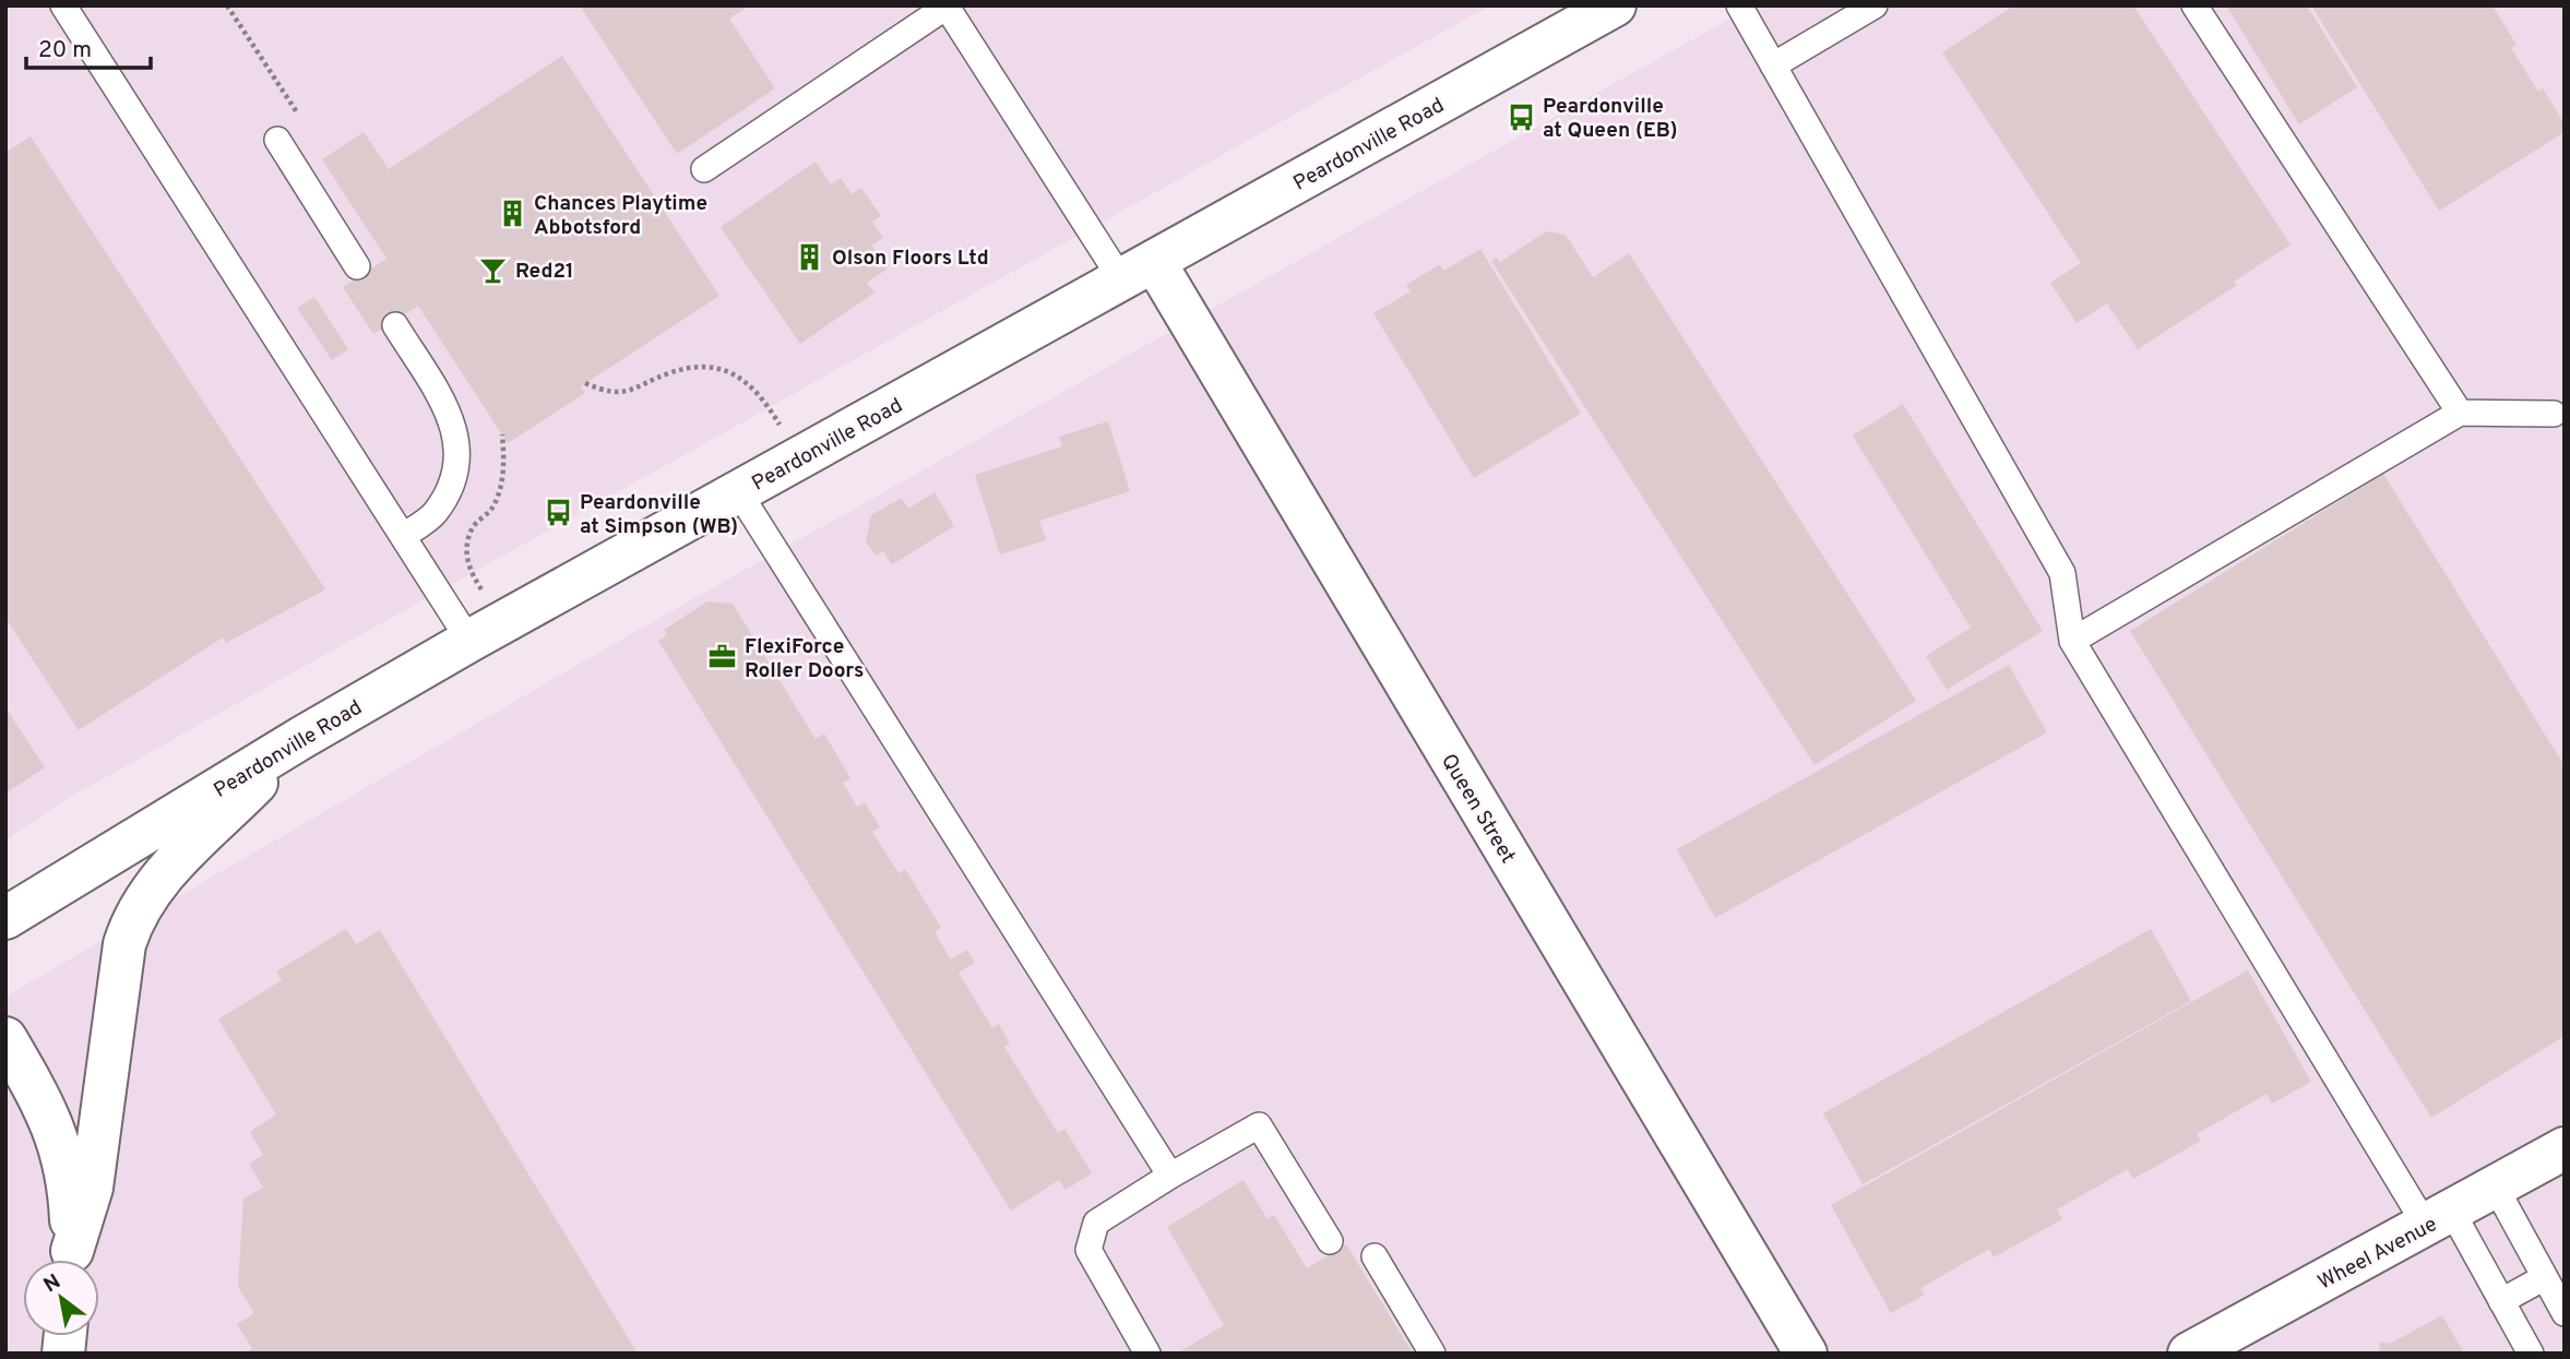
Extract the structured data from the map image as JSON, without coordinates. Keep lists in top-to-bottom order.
{
  "streets": {
    "main road": ["Peardonville Road", "Queen Street", "Wheel Avenue"]
  },
  "crossings": [
    ["Peardonville Road", "Queen Street"]
  ],
  "places": {
    "bus stop": ["Peardonville at Queen (EB)", "Peardonville at Simpson (WB)"],
    "building": ["Chances Playtime Abbotsford", "Olson Floors Ltd"],
    "bar": ["Red21"],
    "office": ["FlexiForce Roller Doors"]
  },
  "scale_bar": "20 m",
  "north": "top left"
}
